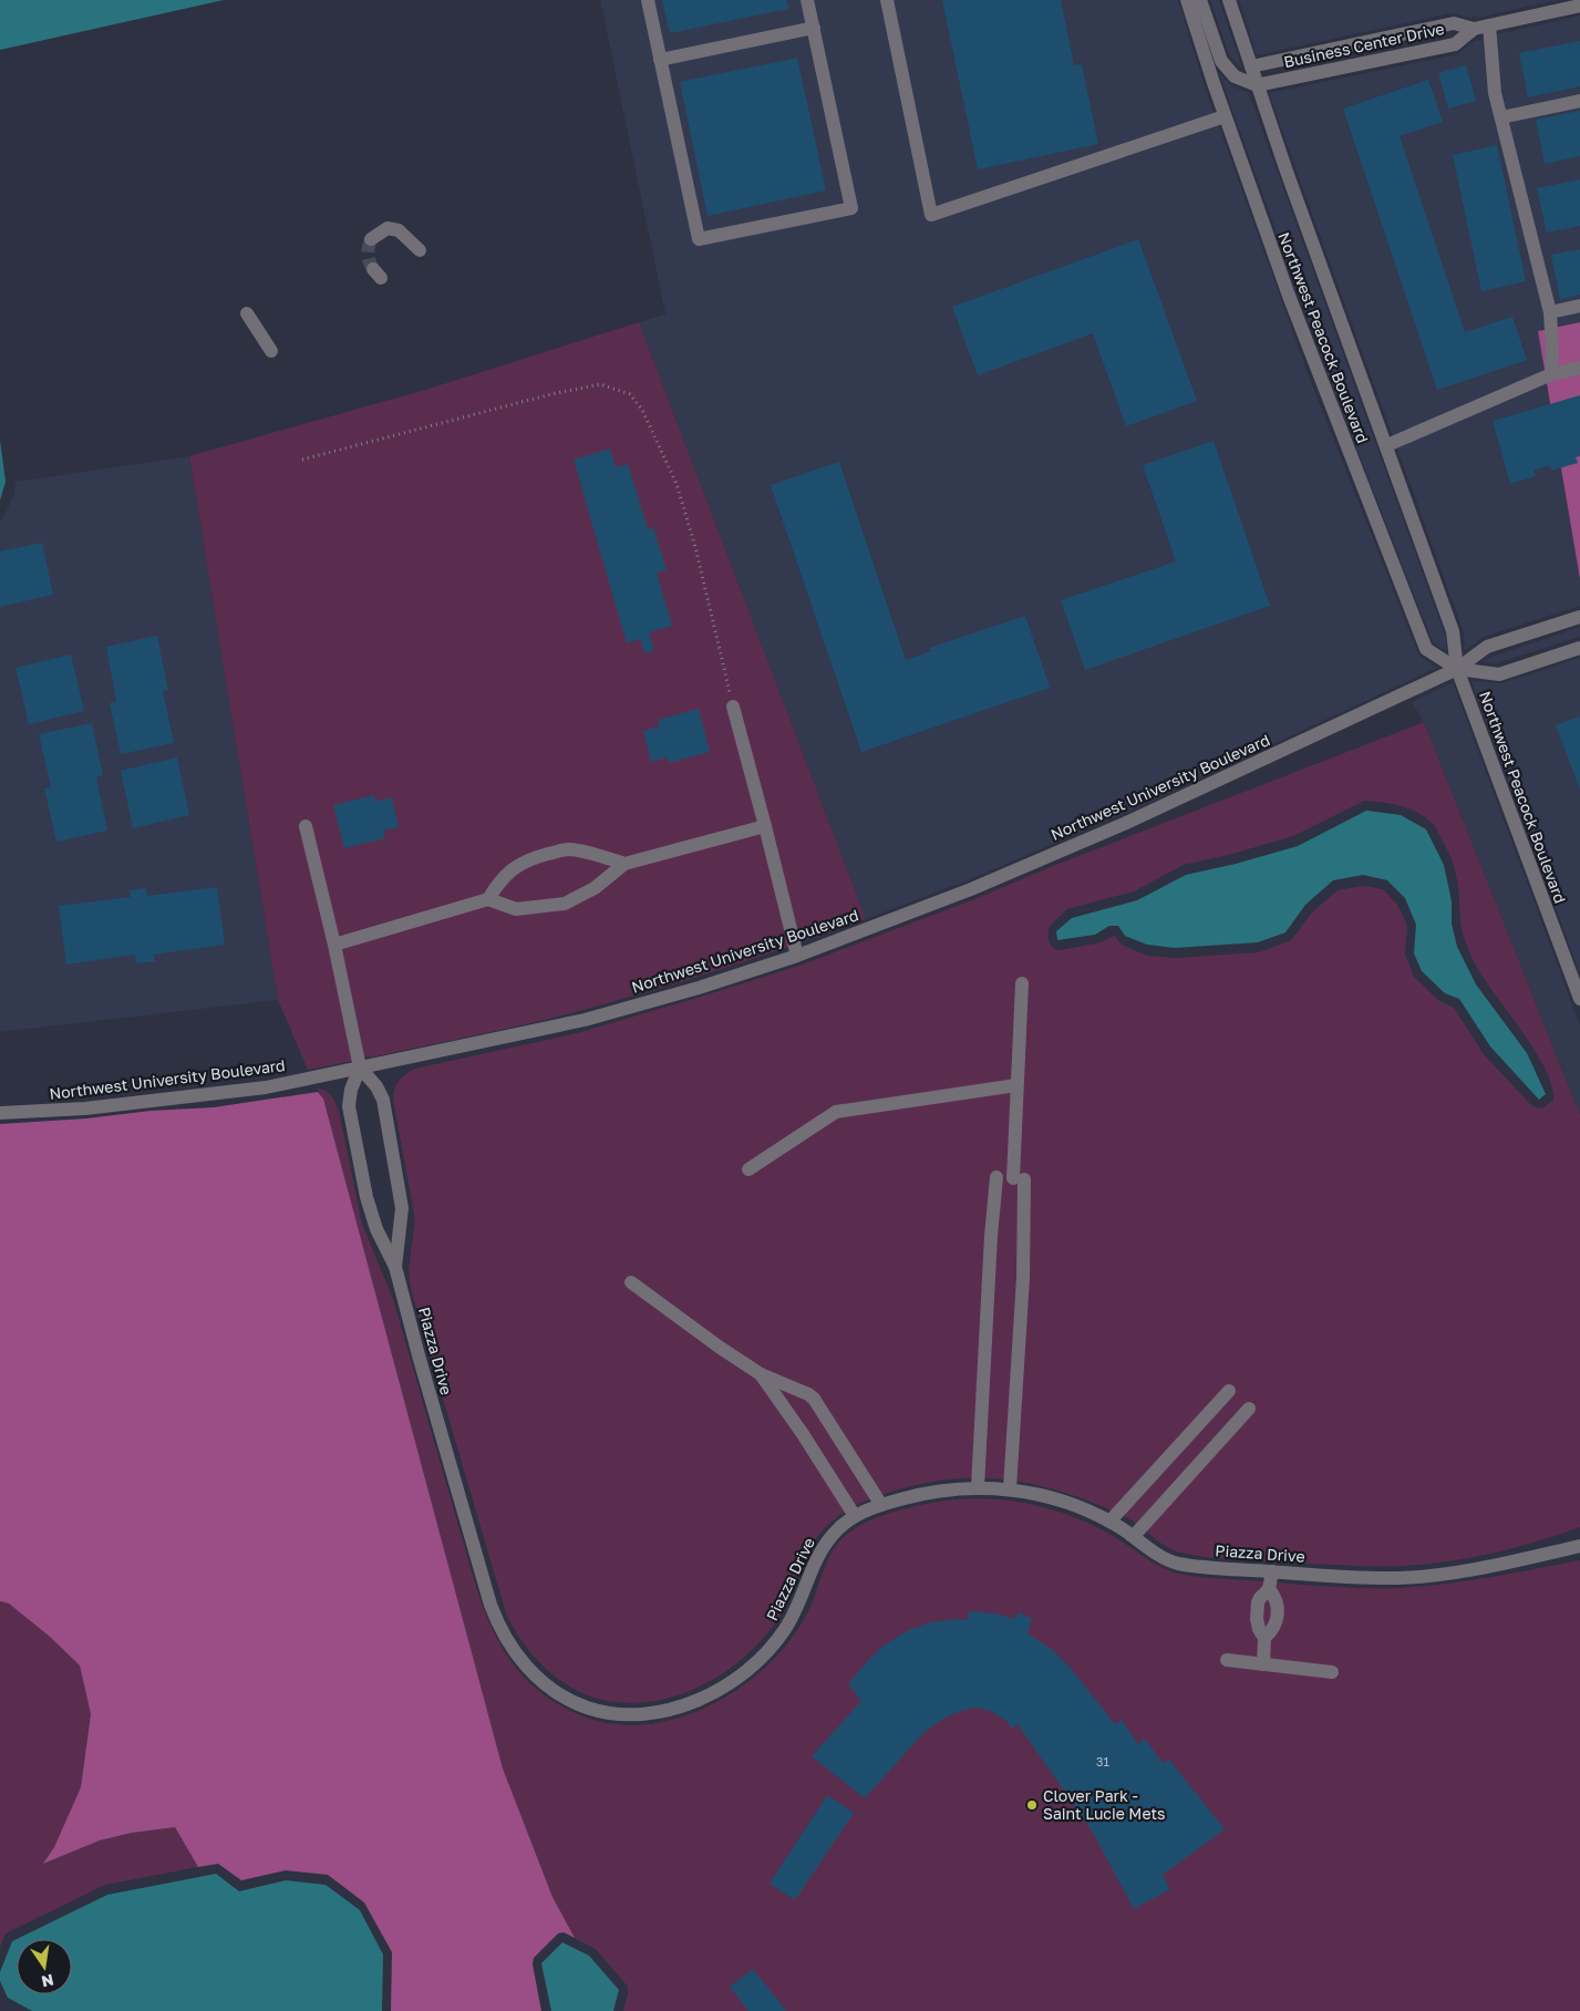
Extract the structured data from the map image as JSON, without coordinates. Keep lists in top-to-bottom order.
{
  "streets": {
    "street": [
      "Business Center Drive",
      "Northwest Peacock Boulevard",
      "Northwest University Boulevard",
      "Piazza Drive"
    ]
  },
  "crossings": [
    ["Business Center Drive", "Northwest Peacock Boulevard"],
    ["Northwest Peacock Boulevard", "Northwest University Boulevard"],
    ["Northwest University Boulevard", "Piazza Drive"]
  ],
  "places": ["Clover Park - Saint Lucie Mets"],
  "house_numbers": ["31"],
  "north": "bottom"
}
